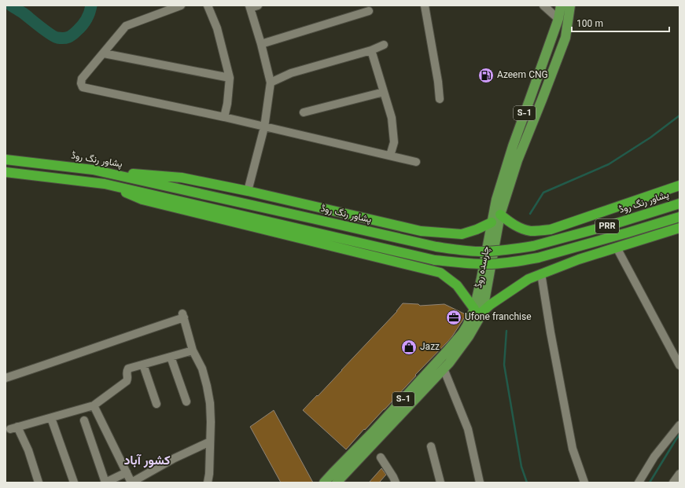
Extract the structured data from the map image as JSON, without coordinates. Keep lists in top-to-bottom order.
{
  "streets": {
    "highway": ["پشاور رنگ روڈ", "PRR"],
    "main road": ["S-1", "چارسدہ روڈ"]
  },
  "districts": ["کشور آباد"],
  "places": {
    "fuel station": ["Azeem CNG"],
    "office": ["Ufone franchise"],
    "shop": ["Jazz"]
  },
  "scale_bar": "100 m"
}
